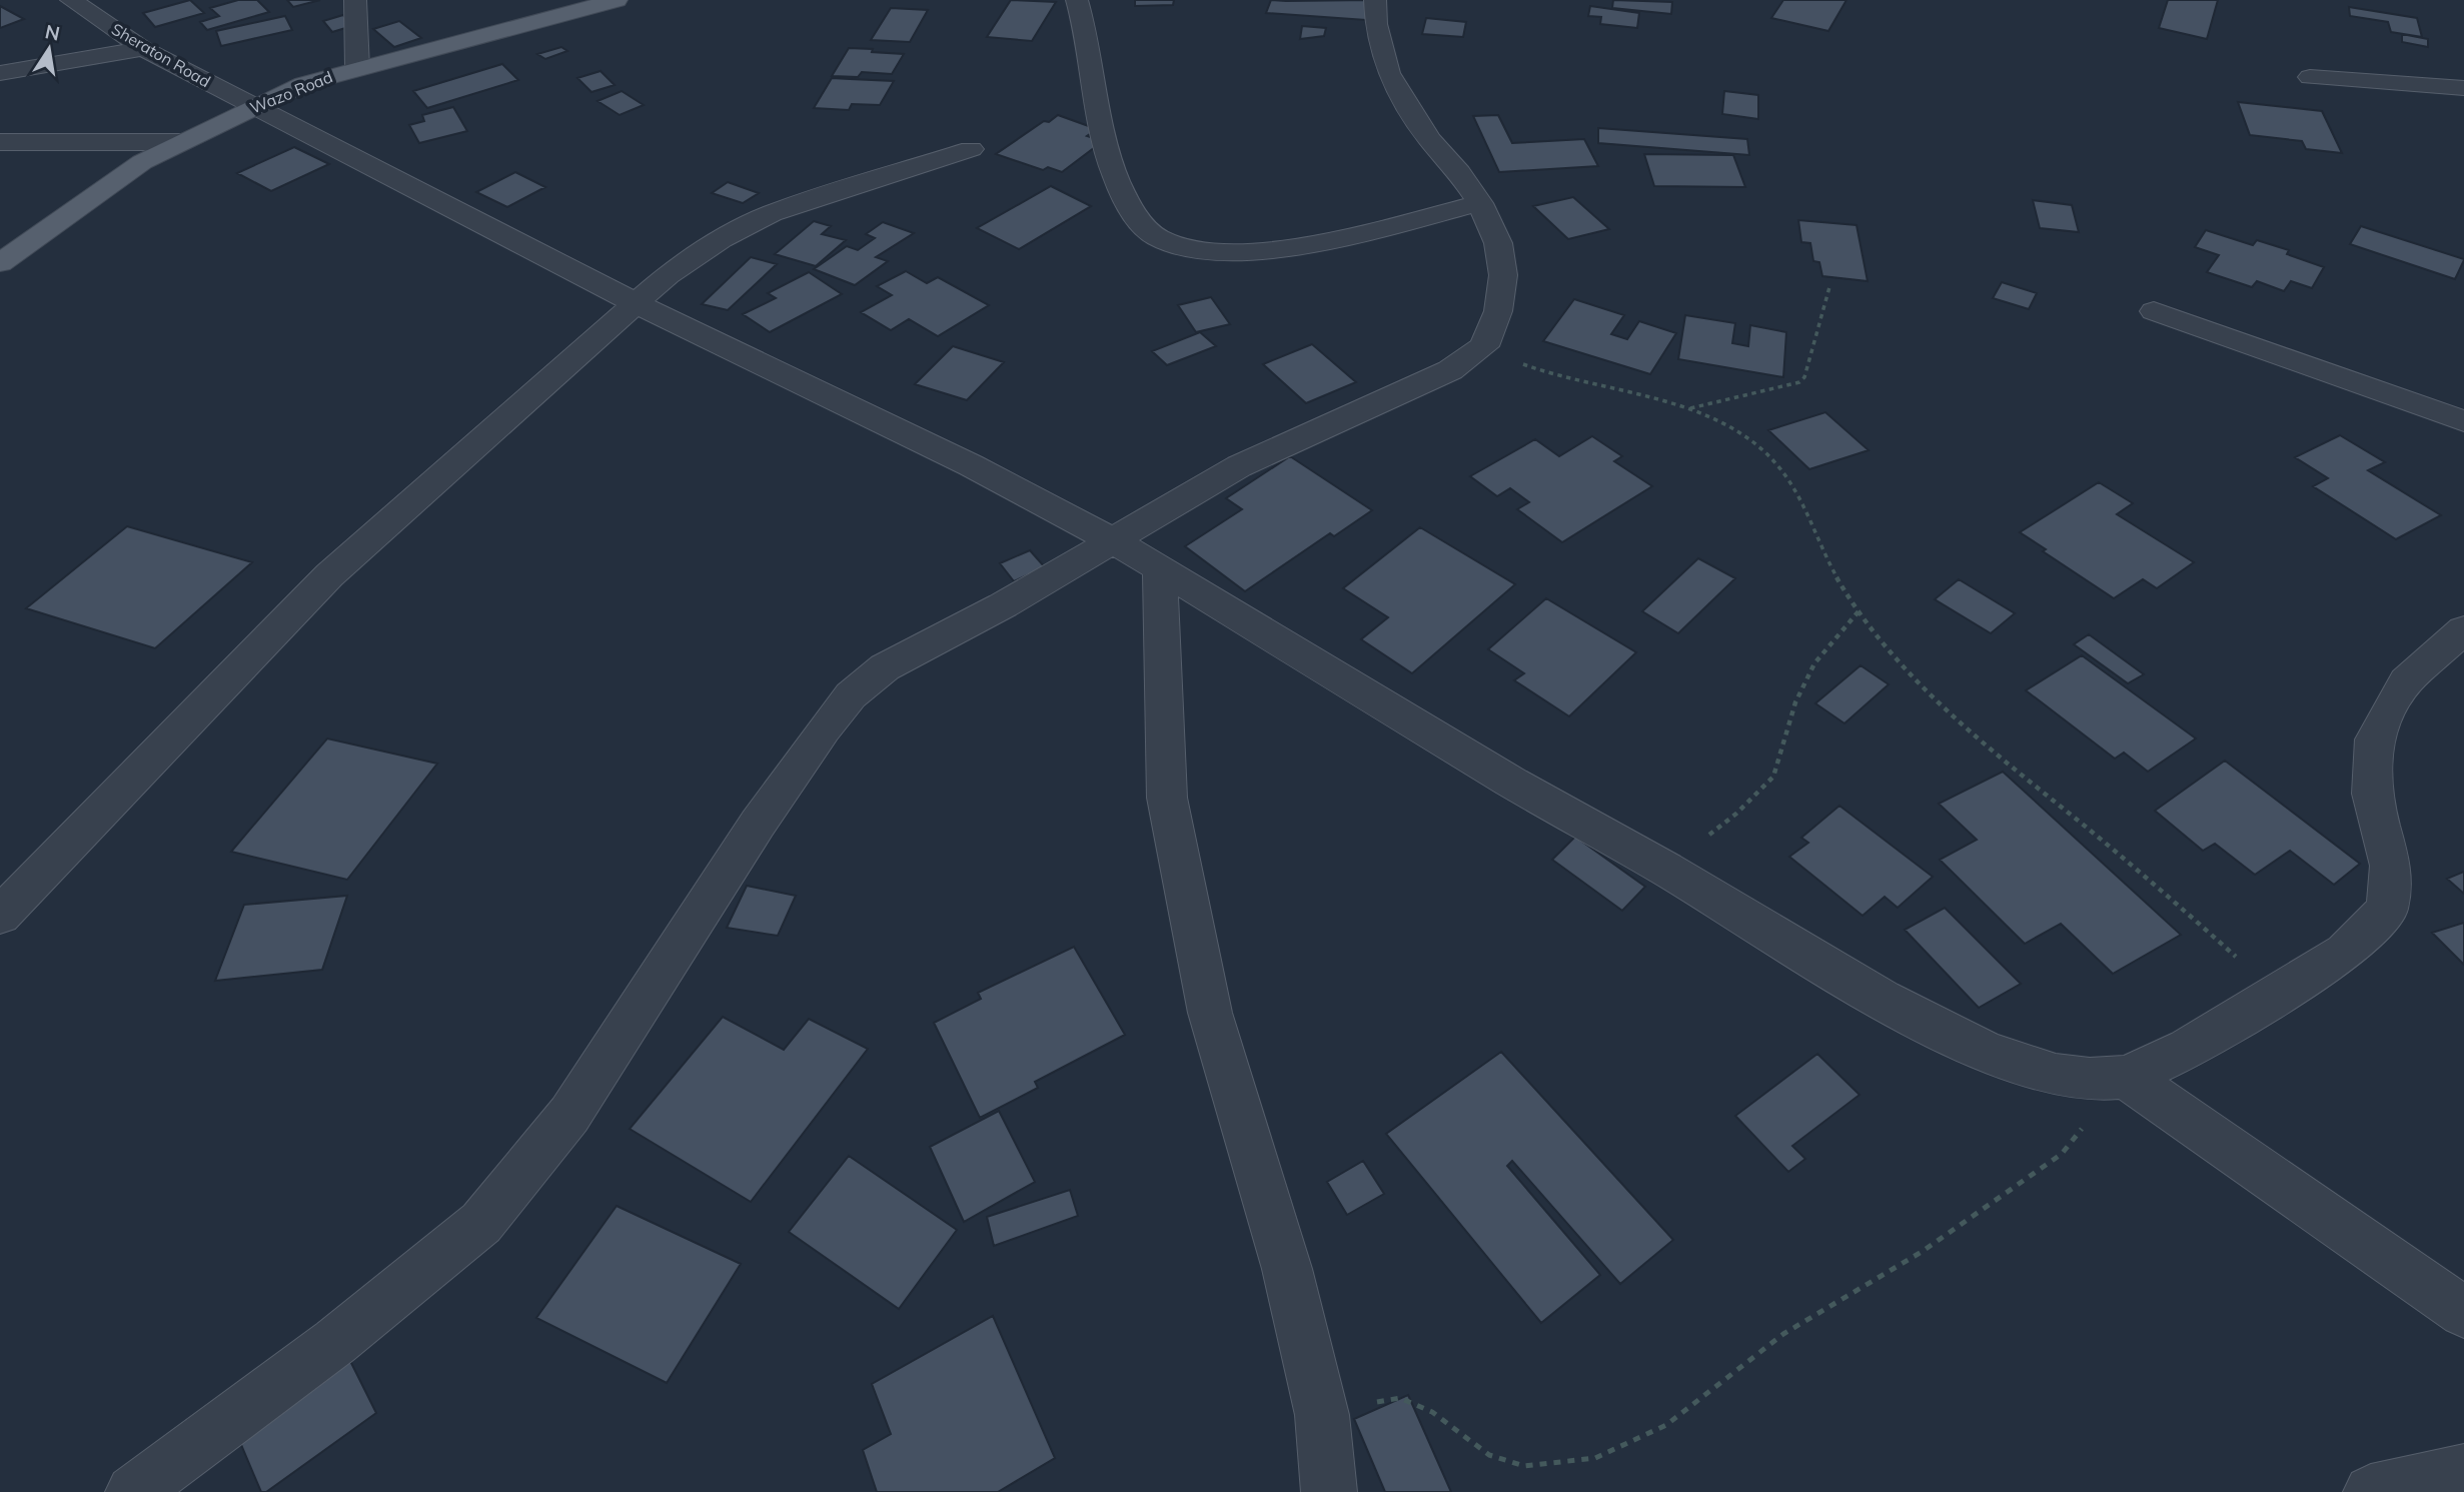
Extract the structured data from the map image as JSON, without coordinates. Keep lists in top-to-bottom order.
{
  "streets": {
    "main road": ["Wazo Road"],
    "street": ["Sheraton Road"]
  },
  "crossings": [
    ["Sheraton Road", "Wazo Road"]
  ],
  "north": "top"
}
